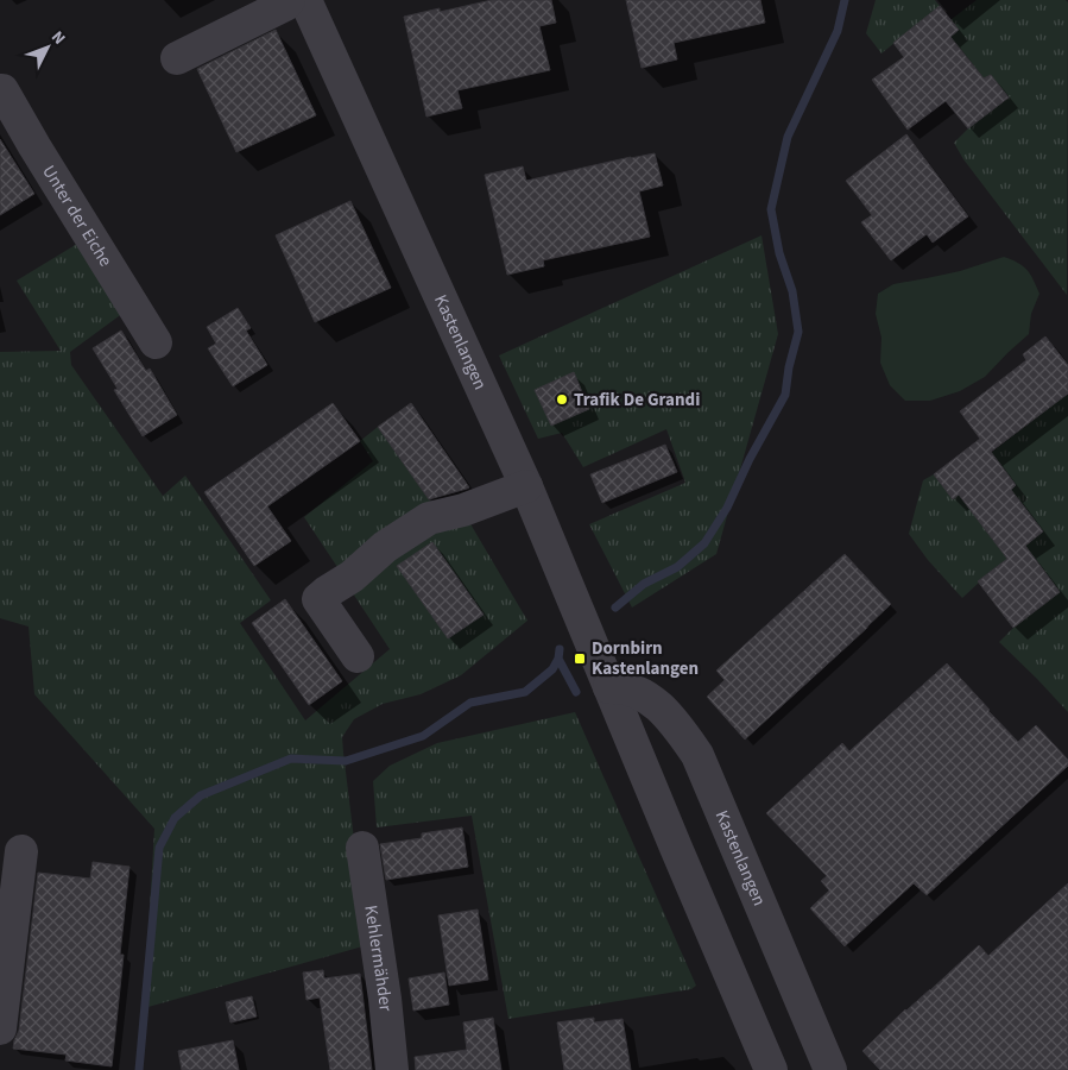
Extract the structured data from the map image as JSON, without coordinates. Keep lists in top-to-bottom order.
{
  "streets": {
    "street": ["Unter der Eiche", "Kastenlangen", "Kehlermähder"]
  },
  "places": {
    "other": ["Trafik De Grandi"],
    "transit": ["Dornbirn Kastenlangen"]
  },
  "north": "top right"
}
